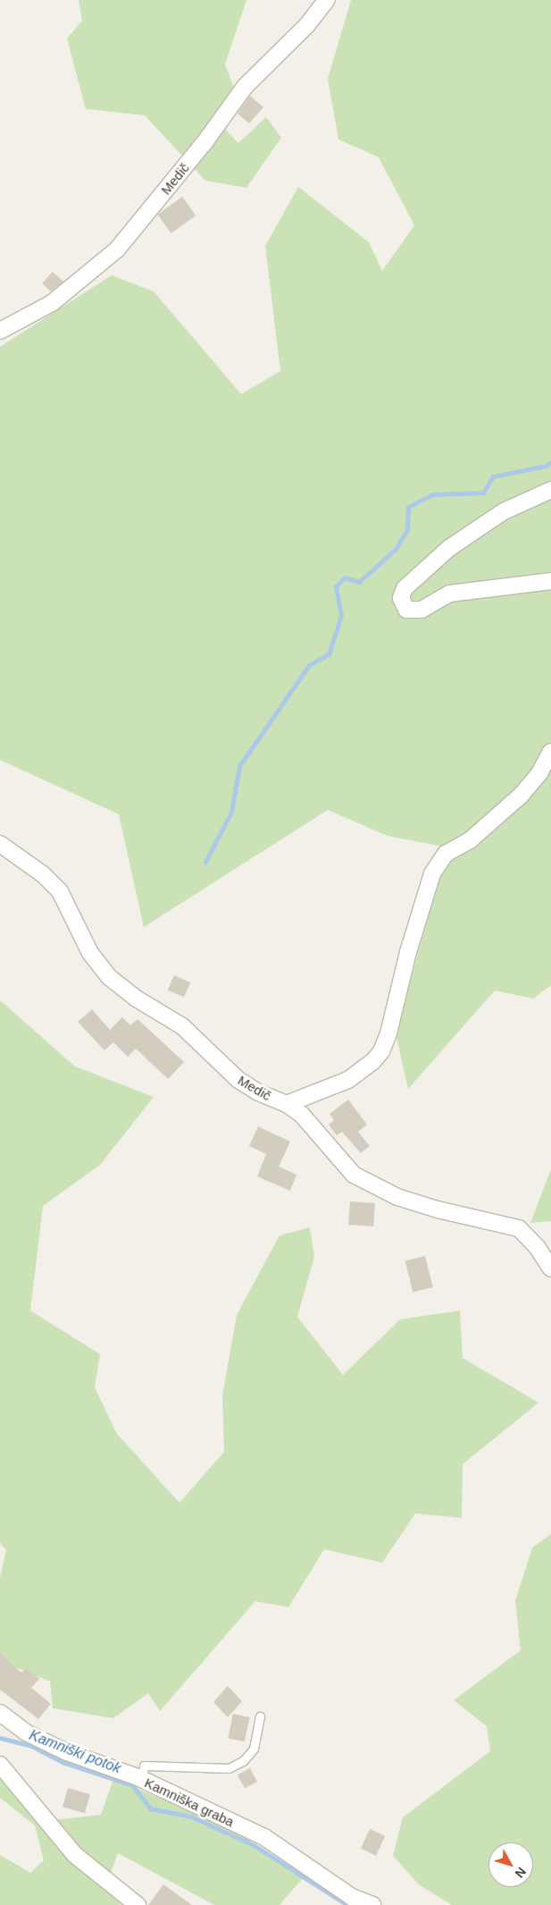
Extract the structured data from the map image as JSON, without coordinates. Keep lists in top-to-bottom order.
{
  "streets": {
    "street": ["Medič", "Kamniška graba"]
  },
  "water": ["Kamniški potok"],
  "north": "bottom right"
}
